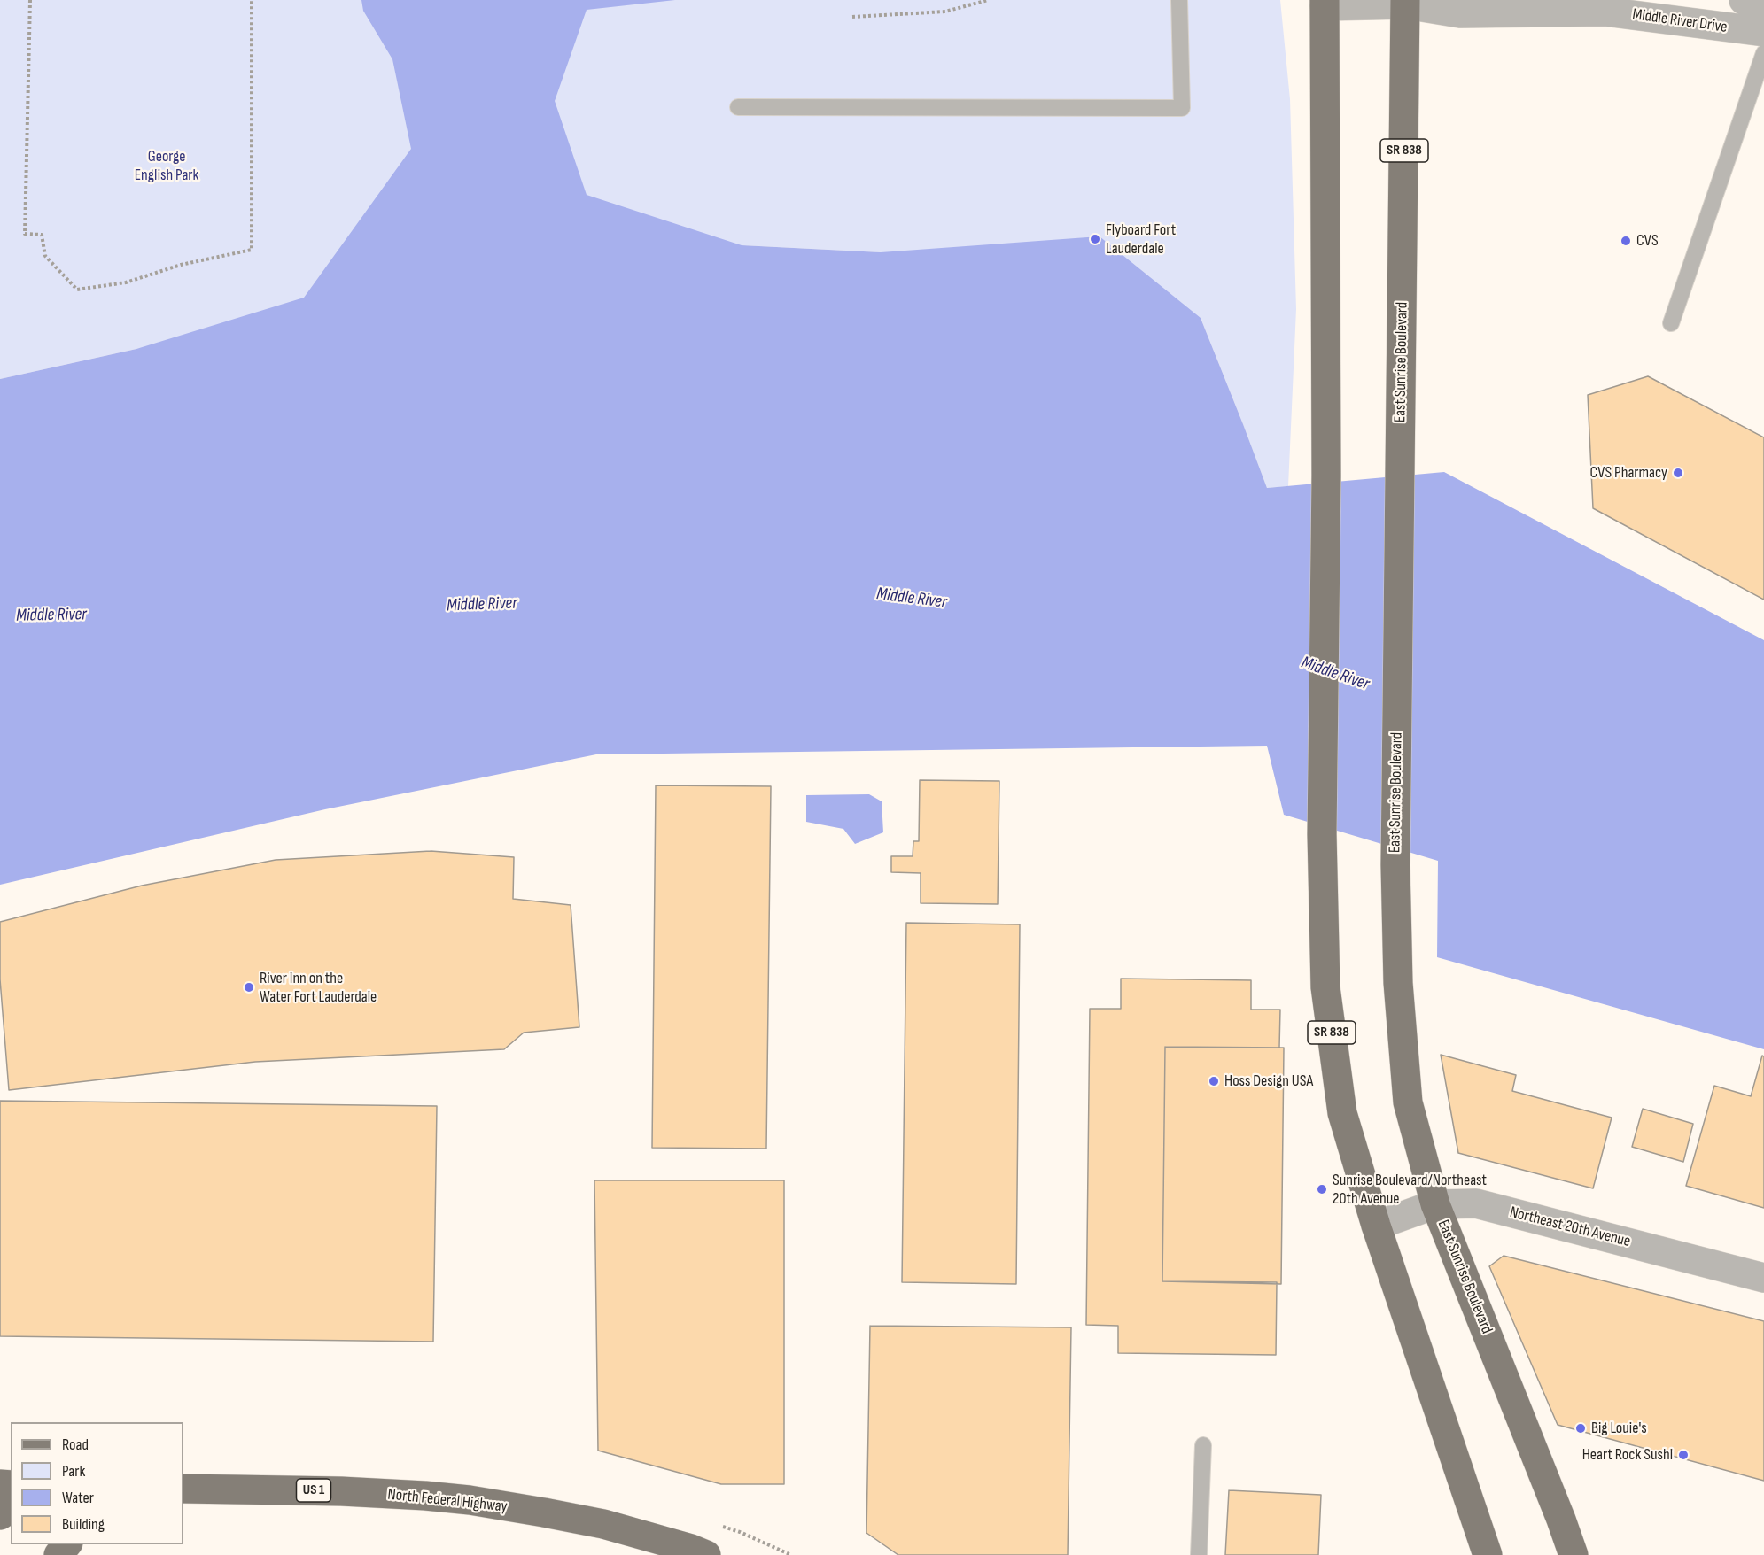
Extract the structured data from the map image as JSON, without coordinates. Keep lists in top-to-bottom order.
{
  "streets": {
    "main road": [
      "SR 838",
      "East Sunrise Boulevard",
      "US 1",
      "North Federal Highway"
    ],
    "street": ["Middle River Drive", "Northeast 20th Avenue"]
  },
  "crossings": [
    ["Middle River Drive", "SR 838"],
    ["Middle River Drive", "East Sunrise Boulevard"],
    ["SR 838", "Northeast 20th Avenue"],
    ["East Sunrise Boulevard", "Northeast 20th Avenue"]
  ],
  "water": ["Middle River"],
  "parks": ["George English Park"],
  "places": [
    "Flyboard Fort Lauderdale",
    "CVS",
    "CVS Pharmacy",
    "River Inn on the Water Fort Lauderdale",
    "Hoss Design USA",
    "Sunrise Boulevard/Northeast 20th Avenue",
    "Big Louie's",
    "Heart Rock Sushi"
  ],
  "legend": [
    "Road",
    "Park",
    "Water",
    "Building"
  ]
}
